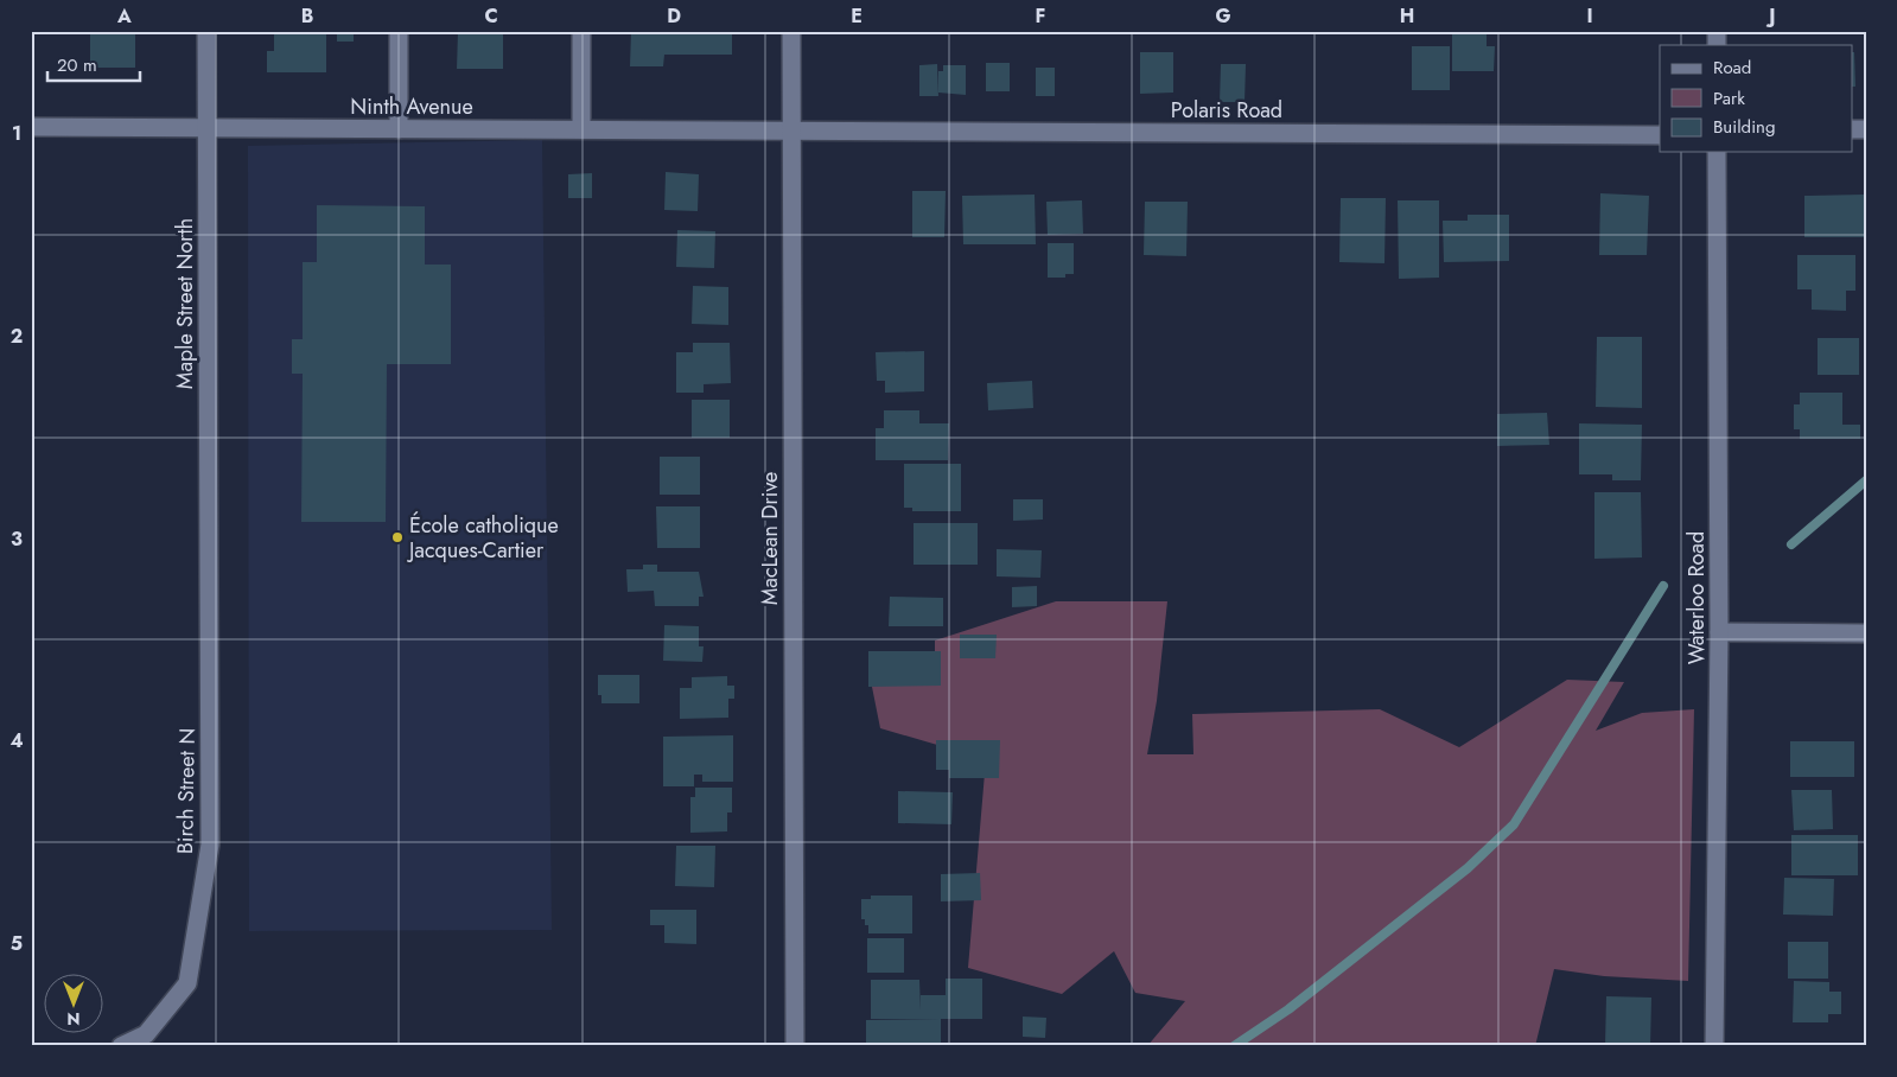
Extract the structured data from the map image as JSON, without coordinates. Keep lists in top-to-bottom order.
{
  "streets": {
    "street": [
      "Ninth Avenue",
      "Polaris Road",
      "Maple Street North",
      "MacLean Drive",
      "Waterloo Road",
      "Birch Street N"
    ]
  },
  "crossings": [
    ["Ninth Avenue", "Polaris Road"],
    ["Ninth Avenue", "Maple Street North"],
    ["Ninth Avenue", "MacLean Drive"],
    ["Polaris Road", "MacLean Drive"],
    ["Maple Street North", "Birch Street N"]
  ],
  "places": ["École catholique Jacques-Cartier"],
  "legend": ["Road", "Park", "Building"],
  "scale_bar": "20 m",
  "north": "bottom",
  "grid": {
    "columns": [
      "A",
      "B",
      "C",
      "D",
      "E",
      "F",
      "G",
      "H",
      "I",
      "J"
    ],
    "rows": [
      "1",
      "2",
      "3",
      "4",
      "5"
    ]
  }
}
